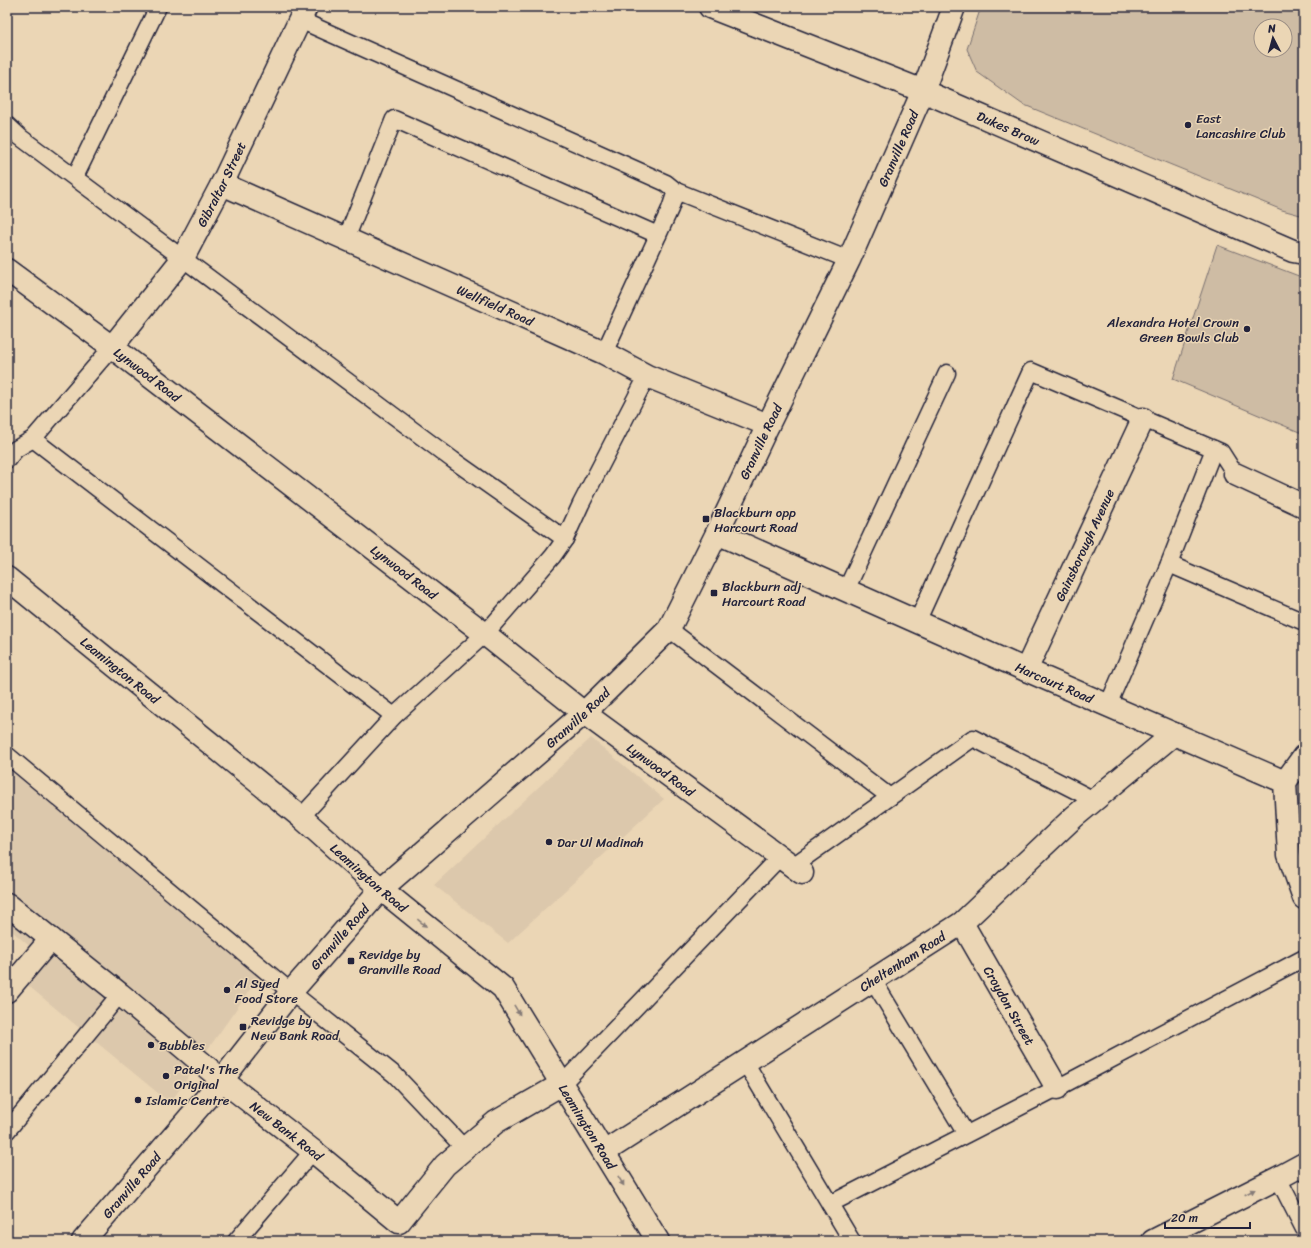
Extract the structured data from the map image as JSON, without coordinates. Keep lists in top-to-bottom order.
{
  "streets": {
    "street": [
      "Dukes Brow",
      "Granville Road",
      "Gibraltar Street",
      "Wellfield Road",
      "Lynwood Road",
      "Gainsborough Avenue",
      "Leamington Road",
      "Harcourt Road",
      "Cheltenham Road",
      "Croydon Street",
      "New Bank Road"
    ]
  },
  "crossings": [
    ["Dukes Brow", "Granville Road"],
    ["Granville Road", "Wellfield Road"],
    ["Granville Road", "Lynwood Road"],
    ["Granville Road", "Leamington Road"],
    ["Granville Road", "Harcourt Road"],
    ["Granville Road", "New Bank Road"],
    ["Gibraltar Street", "Wellfield Road"],
    ["Gibraltar Street", "Lynwood Road"],
    ["Gainsborough Avenue", "Harcourt Road"],
    ["Leamington Road", "Cheltenham Road"],
    ["Leamington Road", "New Bank Road"],
    ["Harcourt Road", "Cheltenham Road"],
    ["Cheltenham Road", "Croydon Street"]
  ],
  "one_way": ["Leamington Road"],
  "places": {
    "other": [
      "East Lancashire Club",
      "Alexandra Hotel Crown Green Bowls Club",
      "Dar Ul Madinah",
      "Al Syed Food Store",
      "Bubbles",
      "Patel's The Original",
      "Islamic Centre"
    ],
    "transit": [
      "Blackburn opp Harcourt Road",
      "Blackburn adj Harcourt Road",
      "Revidge by Granville Road",
      "Revidge by New Bank Road"
    ]
  },
  "scale_bar": "20 m",
  "north": "top"
}
